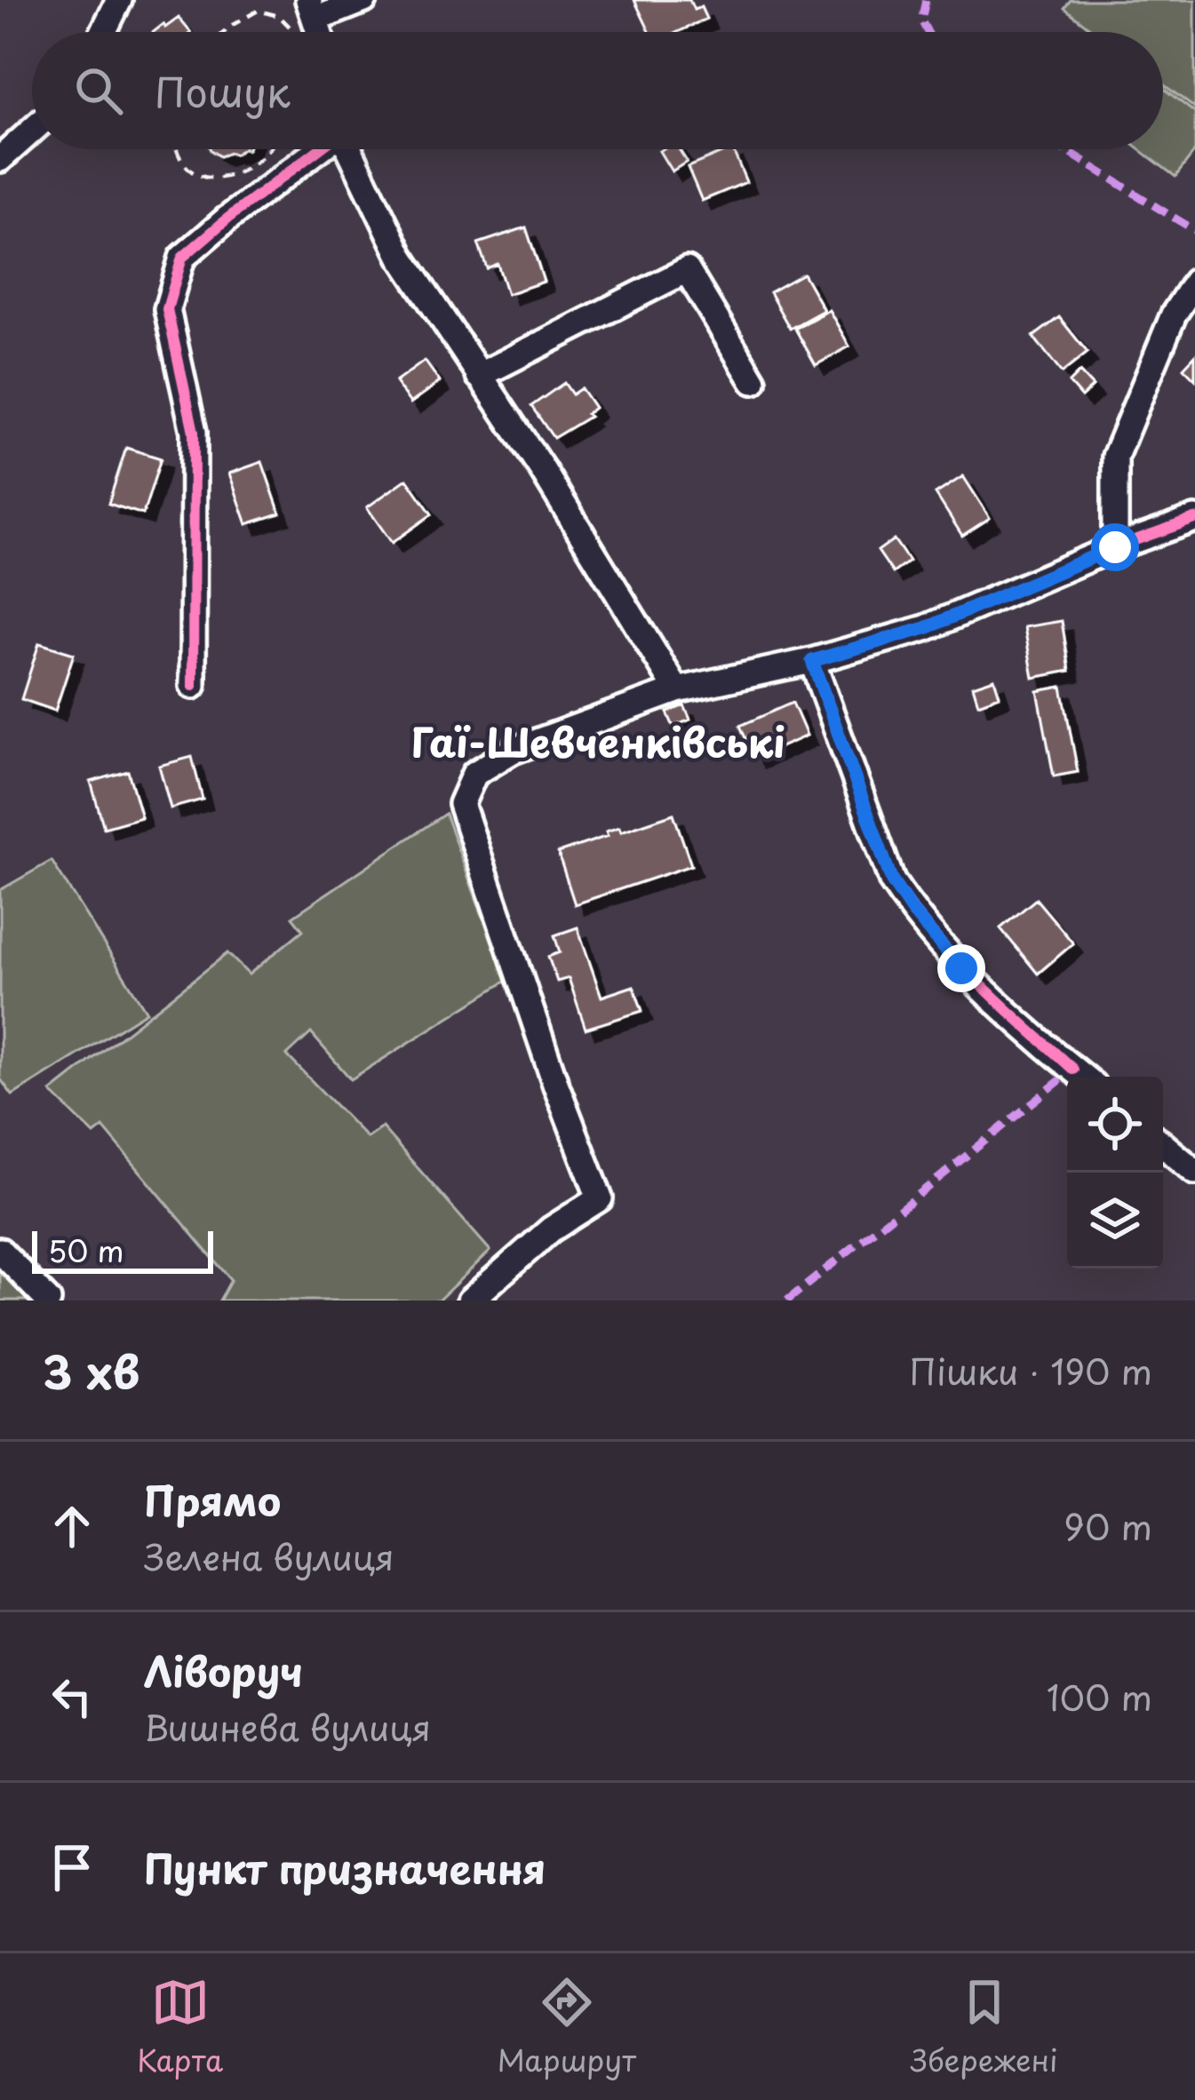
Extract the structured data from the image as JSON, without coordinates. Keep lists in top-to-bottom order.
{
  "districts": ["Гаї-Шевченківські"],
  "scale_bar": "50 m",
  "page": {
    "search": "Пошук",
    "scale": "50 m",
    "heading": ["3 хв", "Пішки · 190 m"],
    "list": [
      ["Прямо", "Зелена вулиця", "90 m"],
      ["Ліворуч", "Вишнева вулиця", "100 m"],
      "Пункт призначення"
    ],
    "nav": ["Карта", "Маршрут", "Збережені"]
  }
}
